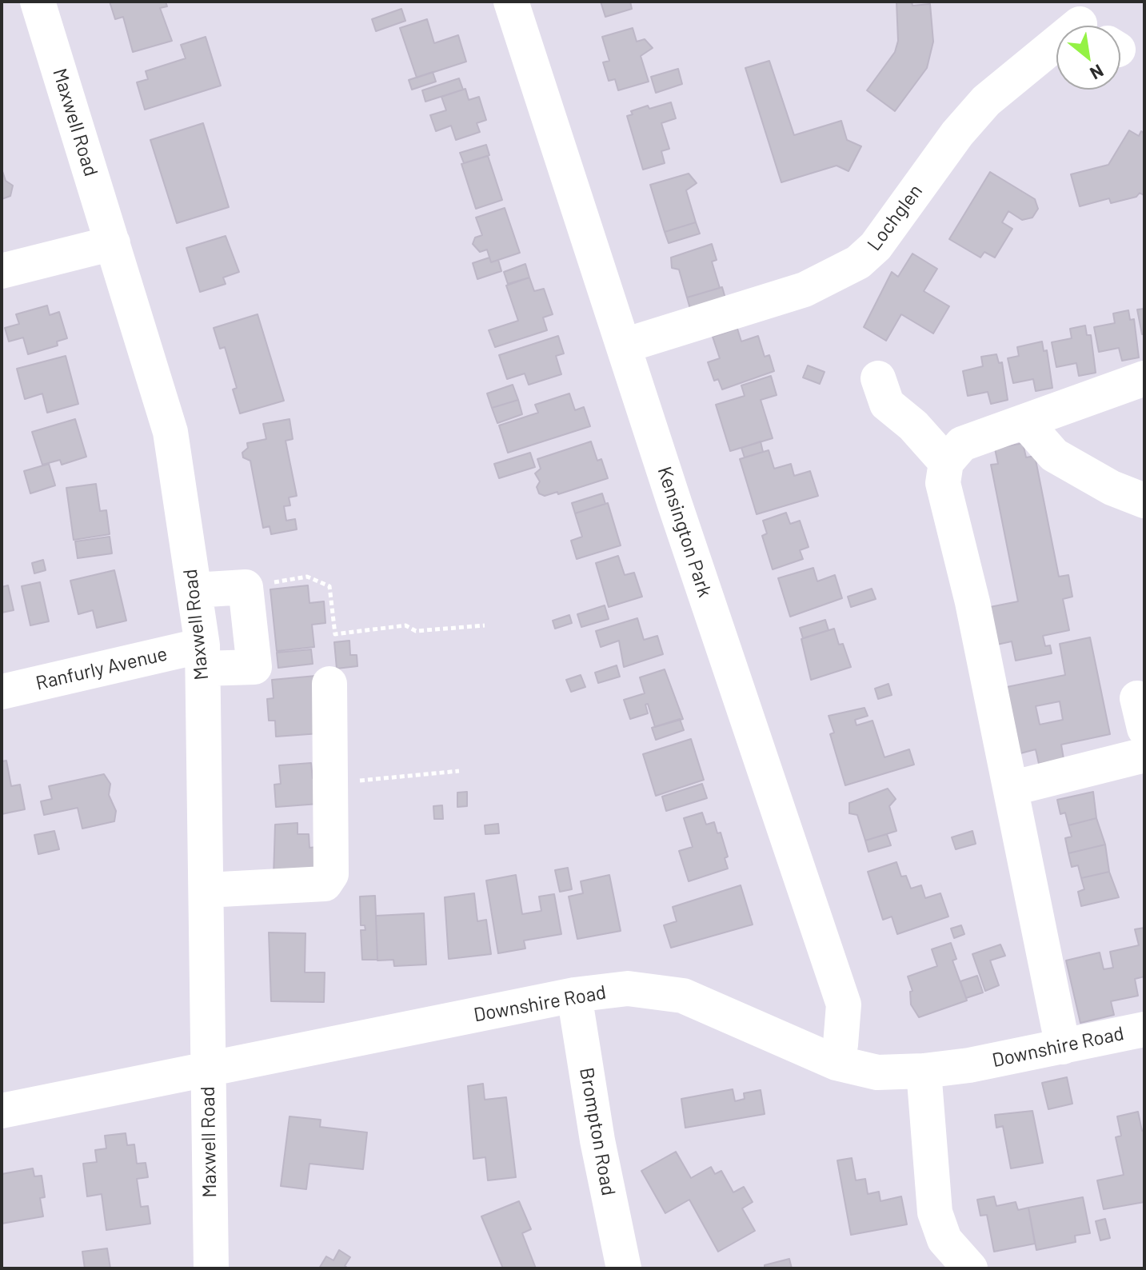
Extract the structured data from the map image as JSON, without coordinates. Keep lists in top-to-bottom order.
{
  "streets": {
    "street": [
      "Maxwell Road",
      "Lochglen",
      "Kensington Park",
      "Ranfurly Avenue",
      "Downshire Road",
      "Brompton Road"
    ]
  },
  "crossings": [
    ["Maxwell Road", "Ranfurly Avenue"],
    ["Maxwell Road", "Downshire Road"],
    ["Lochglen", "Kensington Park"],
    ["Kensington Park", "Downshire Road"],
    ["Downshire Road", "Brompton Road"]
  ],
  "north": "bottom right"
}
